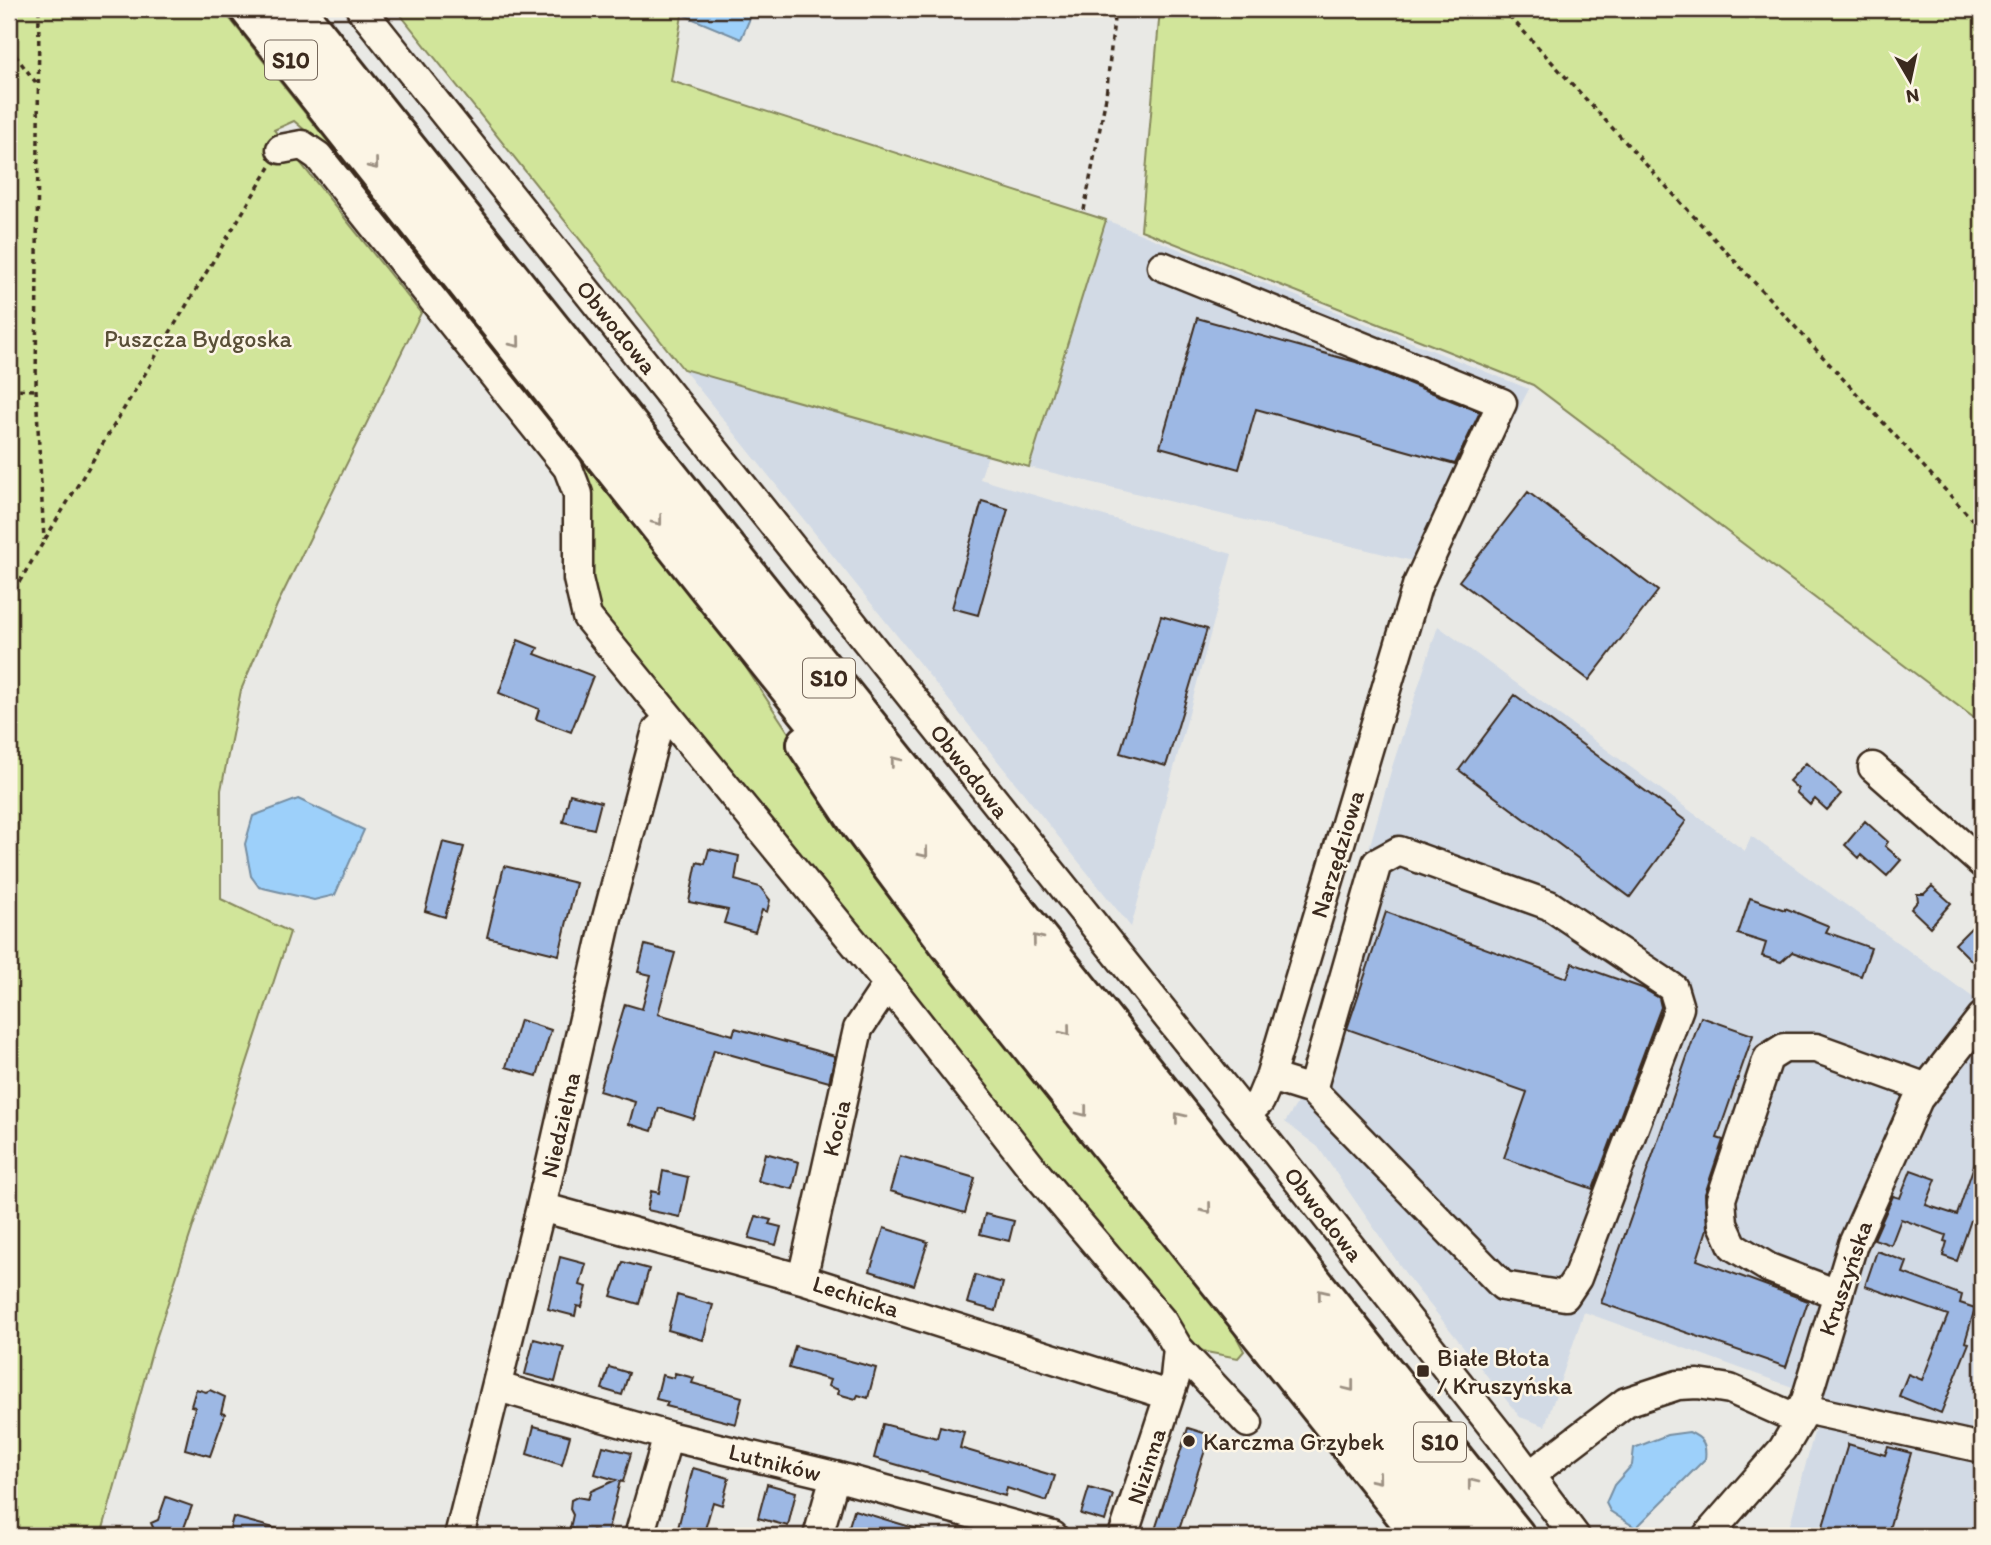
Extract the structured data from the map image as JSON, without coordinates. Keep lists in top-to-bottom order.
{
  "streets": {
    "highway": ["S10"],
    "street": [
      "Obwodowa",
      "Narzędziowa",
      "Niedzielna",
      "Kocia",
      "Kruszyńska",
      "Lechicka",
      "Lutników",
      "Nizinna"
    ]
  },
  "crossings": [
    ["Obwodowa", "Narzędziowa"],
    ["Niedzielna", "Lechicka"],
    ["Niedzielna", "Lutników"],
    ["Kocia", "Lechicka"],
    ["Lechicka", "Nizinna"]
  ],
  "parks": ["Puszcza Bydgoska"],
  "places": {
    "transit": ["Białe Błota / Kruszyńska"],
    "other": ["Karczma Grzybek"]
  },
  "north": "bottom"
}
